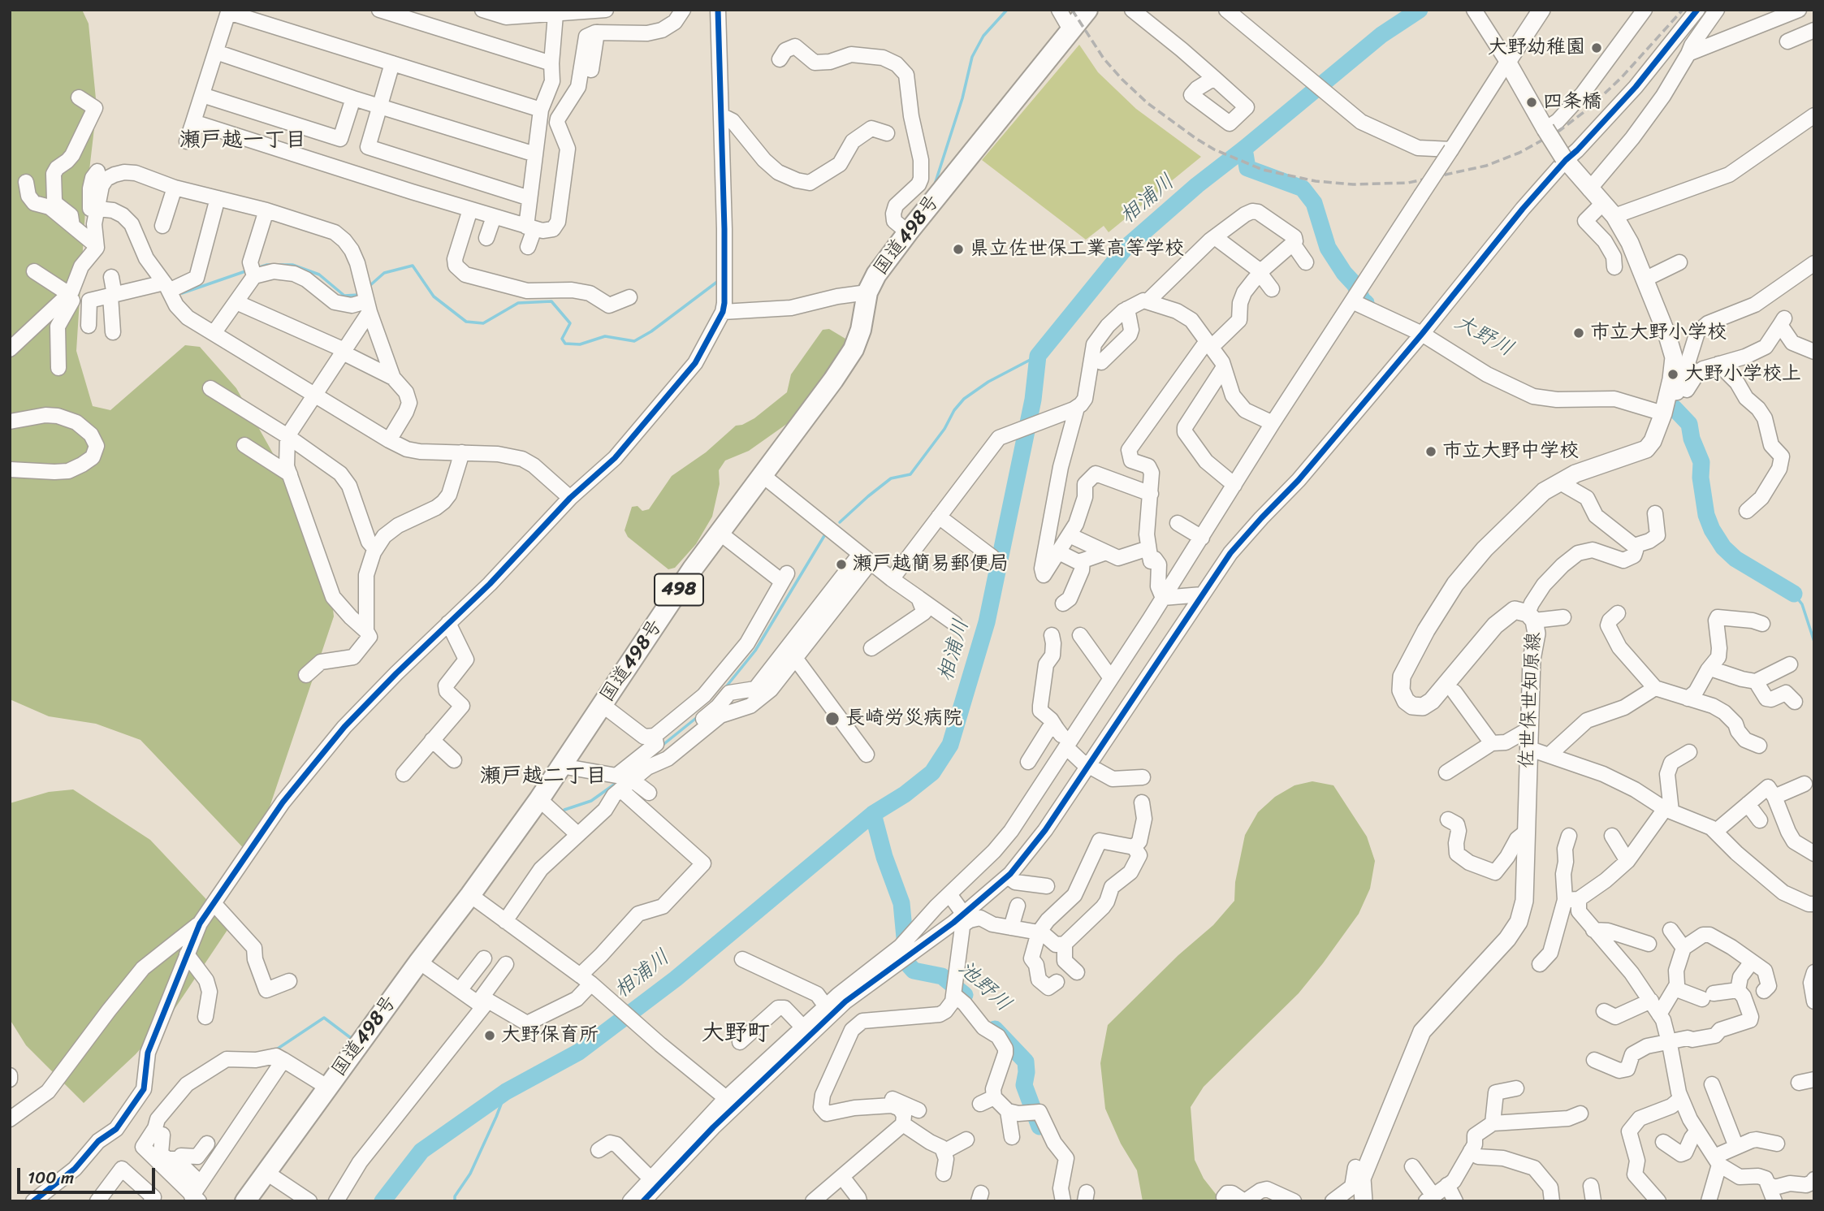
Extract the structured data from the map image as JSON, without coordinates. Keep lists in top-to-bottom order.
{
  "streets": {
    "highway": ["国道498号", "498"],
    "main road": ["佐世保世知原線"]
  },
  "districts": ["瀬戸越一丁目", "瀬戸越二丁目", "大野町"],
  "water": ["相浦川", "大野川", "池野川"],
  "places": [
    "大野幼稚園",
    "四条橋",
    "県立佐世保工業高等学校",
    "市立大野小学校",
    "大野小学校上",
    "市立大野中学校",
    "瀬戸越簡易郵便局",
    "長崎労災病院",
    "大野保育所"
  ],
  "scale_bar": "100 m"
}
